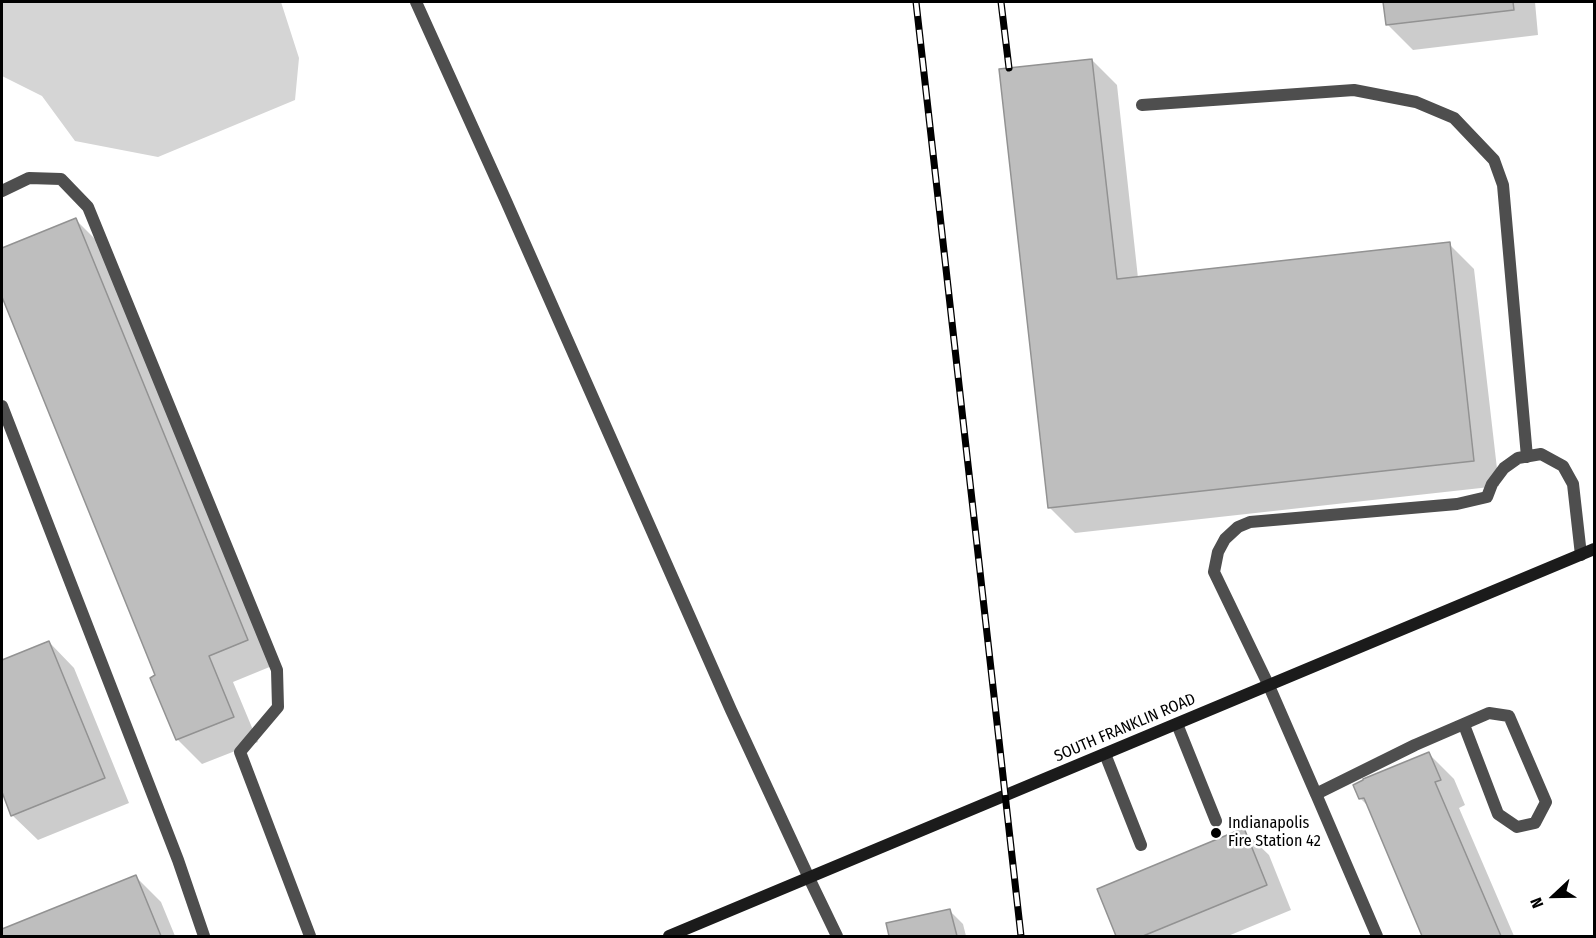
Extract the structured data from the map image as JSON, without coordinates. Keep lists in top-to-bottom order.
{
  "streets": {
    "main road": ["SOUTH FRANKLIN ROAD"]
  },
  "places": ["Indianapolis Fire Station 42"],
  "north": "left"
}
